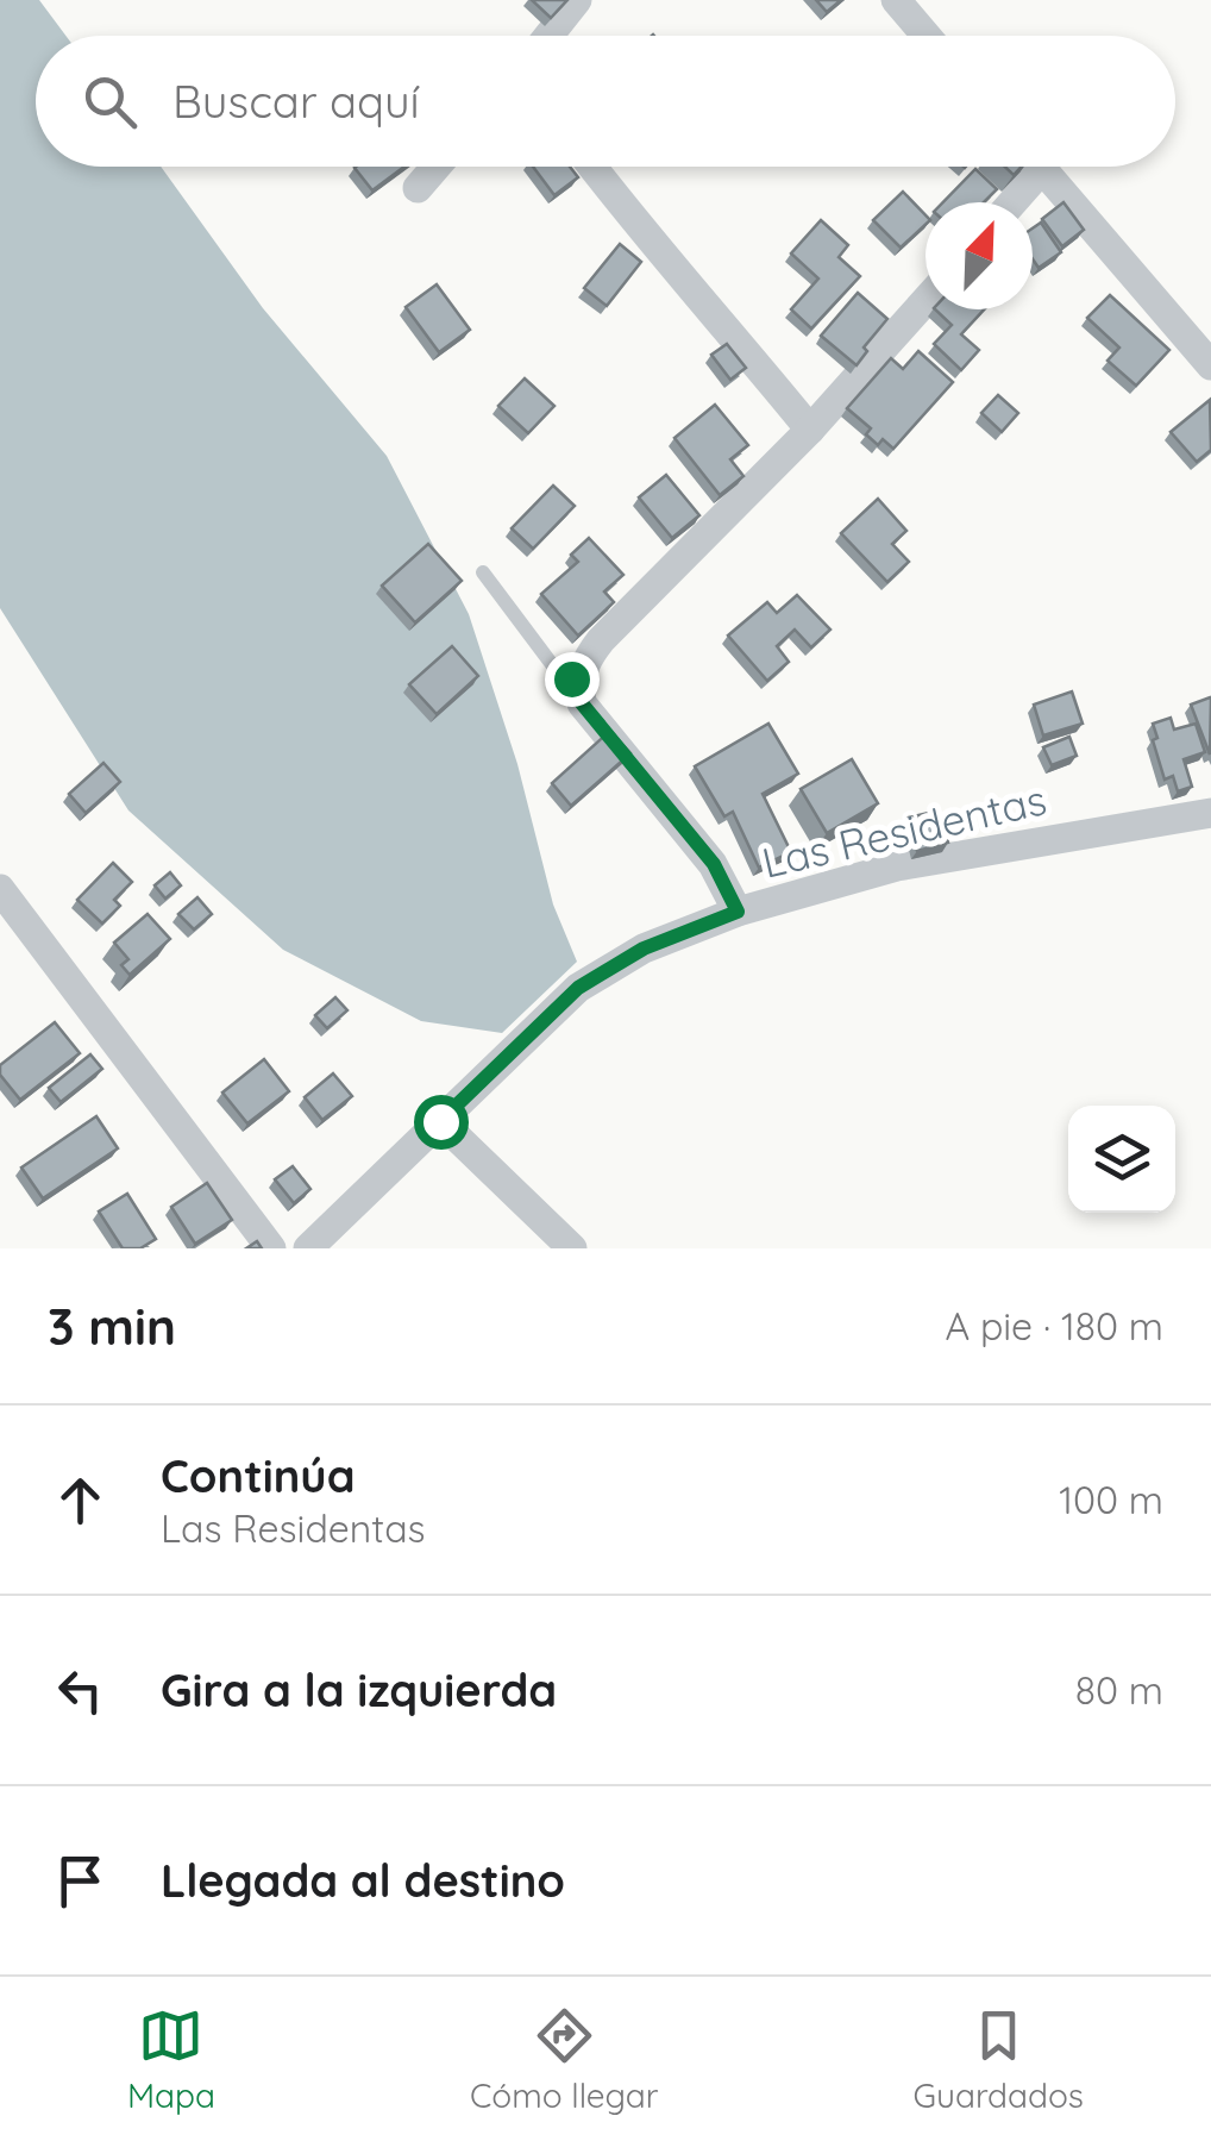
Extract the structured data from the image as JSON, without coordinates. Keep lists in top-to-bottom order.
{
  "streets": {
    "street": ["Las Residentas"]
  },
  "north": "top right",
  "page": {
    "search": "Buscar aquí",
    "heading": ["3 min", "A pie · 180 m"],
    "list": [
      ["Continúa", "Las Residentas", "100 m"],
      ["Gira a la izquierda", "80 m"],
      "Llegada al destino"
    ],
    "nav": ["Mapa", "Cómo llegar", "Guardados"]
  }
}
